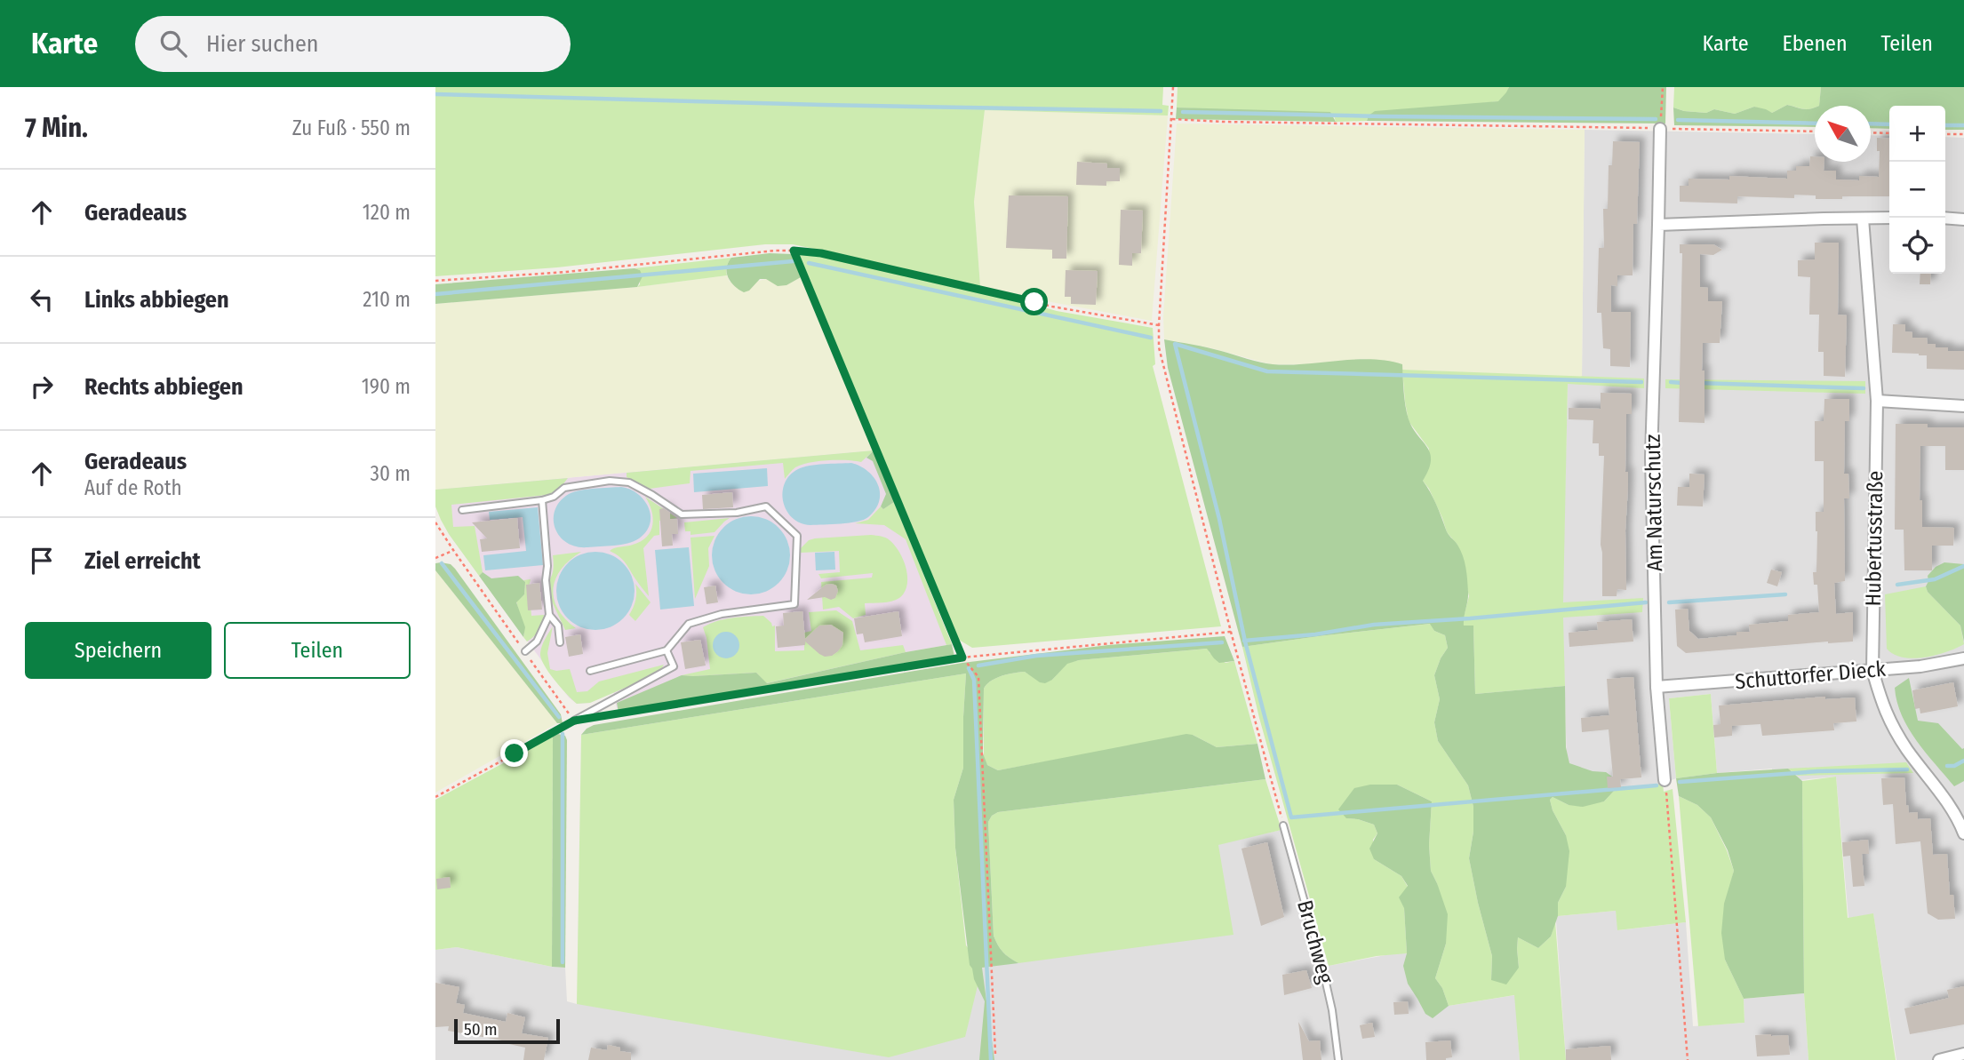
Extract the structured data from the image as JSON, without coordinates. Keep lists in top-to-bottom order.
{
  "streets": {
    "street": ["Am Naturschutz", "Hubertusstraße", "Schuttorfer Dieck"],
    "lane": ["Bruchweg"]
  },
  "crossings": [
    ["Am Naturschutz", "Schuttorfer Dieck"],
    ["Hubertusstraße", "Schuttorfer Dieck"]
  ],
  "scale_bar": "50 m",
  "north": "top left",
  "page": {
    "header": "Karte",
    "search": "Hier suchen",
    "nav": ["Karte", "Ebenen", "Teilen"],
    "heading": ["7 Min.", "Zu Fuß · 550 m"],
    "map_buttons": ["+", "−"],
    "list": [
      ["Geradeaus", "120 m"],
      ["Links abbiegen", "210 m"],
      ["Rechts abbiegen", "190 m"],
      ["Geradeaus", "Auf de Roth", "30 m"],
      "Ziel erreicht"
    ],
    "buttons": ["Speichern", "Teilen"],
    "scale": "50 m"
  }
}
